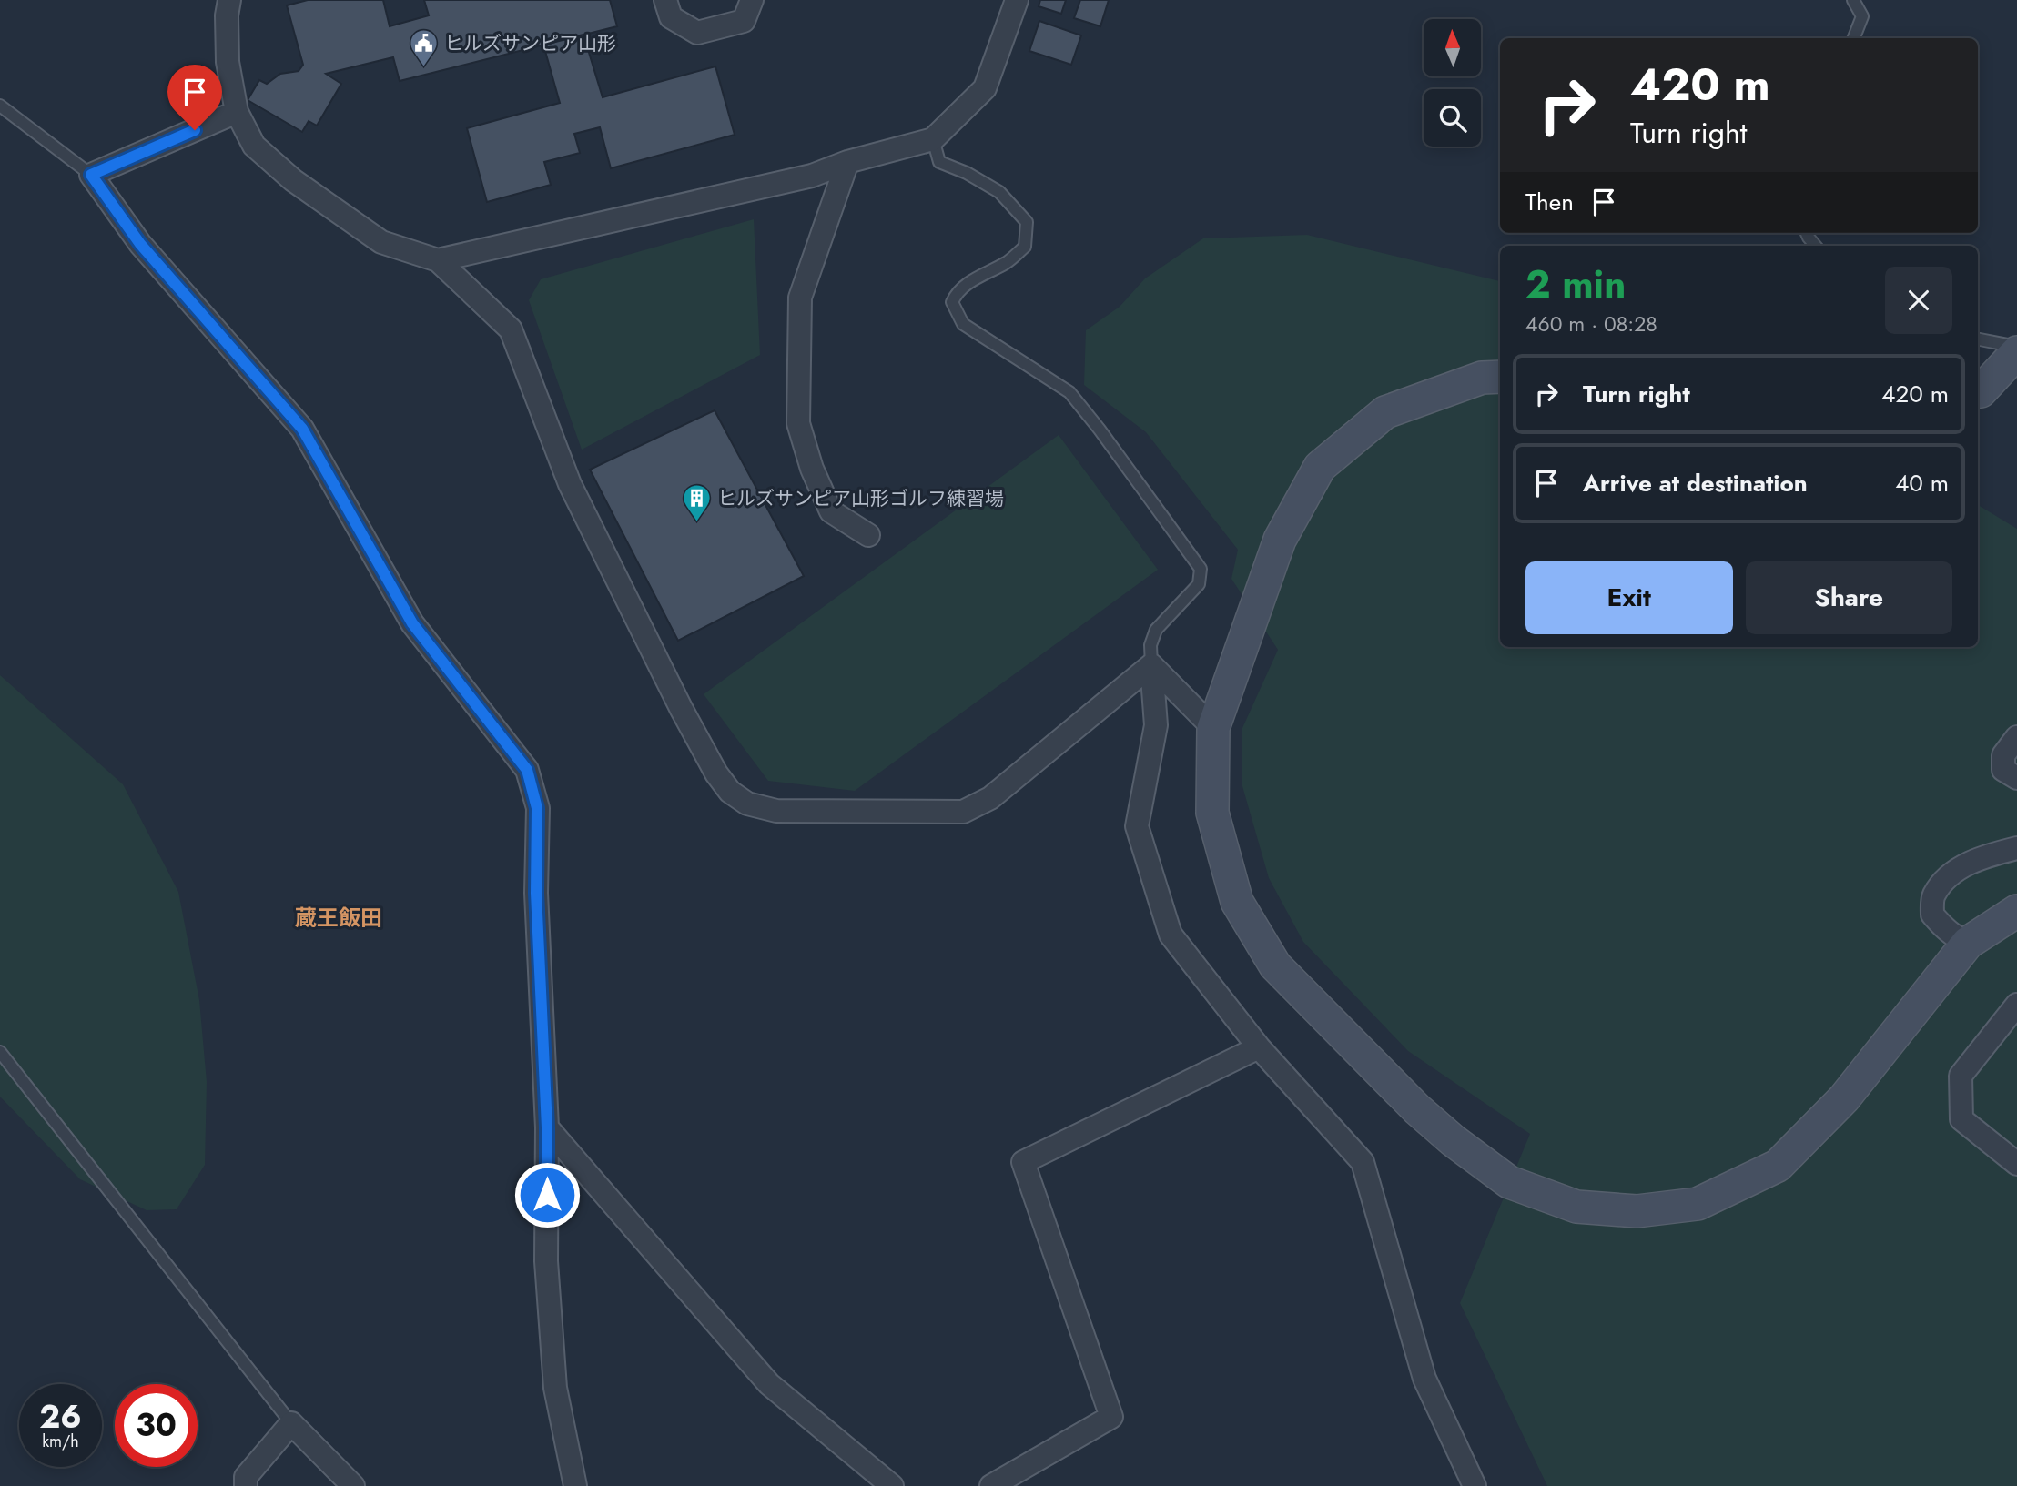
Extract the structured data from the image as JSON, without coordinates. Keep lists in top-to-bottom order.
{
  "districts": ["蔵王飯田"],
  "places": {
    "public building": ["ヒルズサンピア山形"],
    "building": ["ヒルズサンピア山形ゴルフ練習場"]
  },
  "north": "top",
  "page": {
    "turn": ["420 m", "Turn right"],
    "then": "Then",
    "heading": ["2 min", "460 m · 08:28"],
    "list": [
      {
        "name": "Turn right",
        "value": "420 m"
      },
      {
        "name": "Arrive at destination",
        "value": "40 m"
      }
    ],
    "buttons": ["Exit", "Share"],
    "speed": "26 km/h",
    "limit": "30"
  }
}
